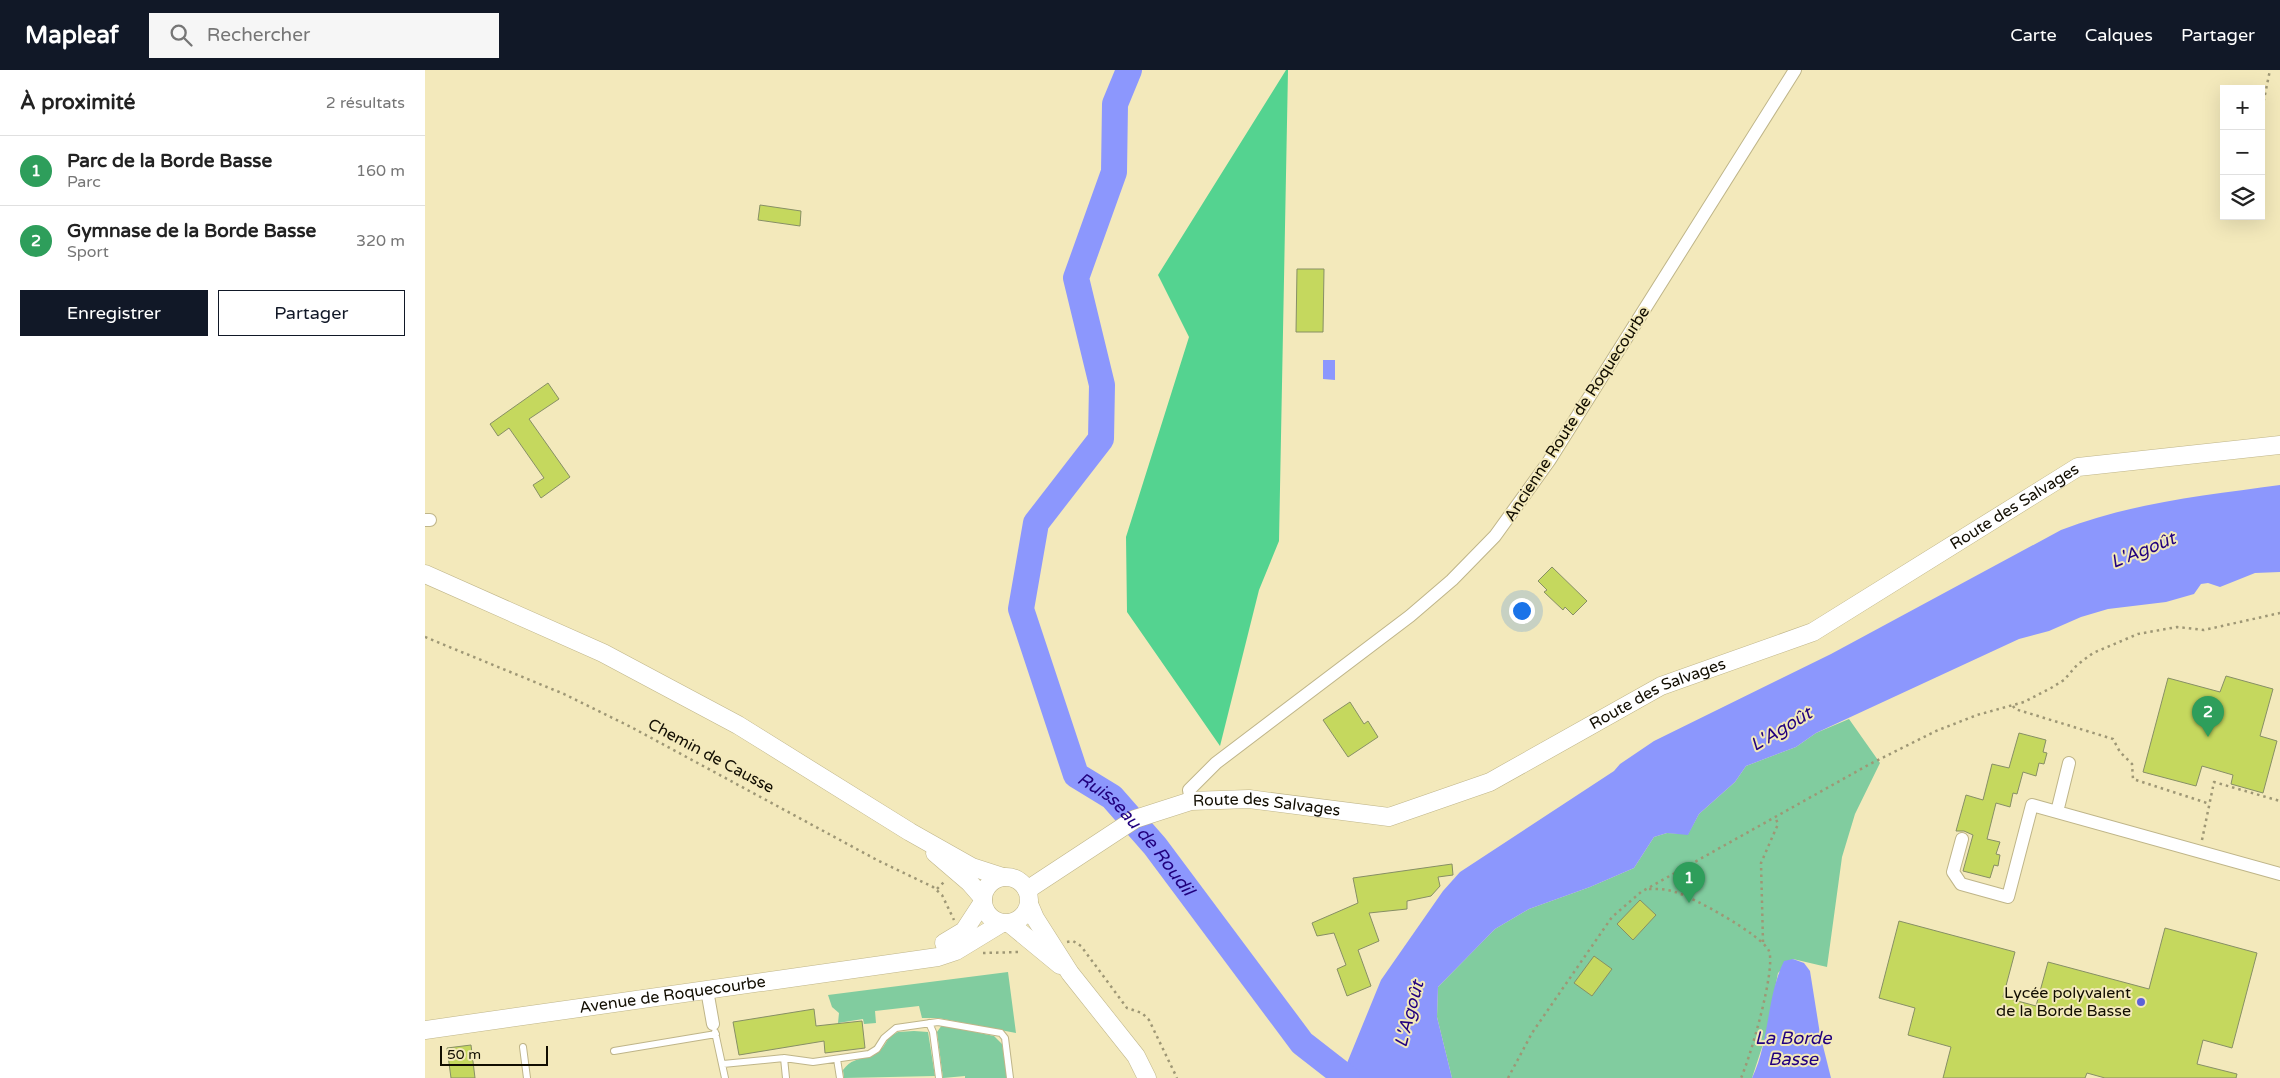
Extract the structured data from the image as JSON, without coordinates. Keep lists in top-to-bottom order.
{
  "streets": {
    "main road": ["Route des Salvages", "Avenue de Roquecourbe"],
    "street": ["Ancienne Route de Roquecourbe"],
    "path": ["Chemin de Causse"]
  },
  "crossings": [
    ["Ancienne Route de Roquecourbe", "Route des Salvages"],
    ["Route des Salvages", "Avenue de Roquecourbe"]
  ],
  "water": ["L'Agoût", "Ruisseau de Roudil", "La Borde Basse"],
  "places": ["Lycée polyvalent de la Borde Basse"],
  "scale_bar": "50 m",
  "page": {
    "header": "Mapleaf",
    "search": "Rechercher",
    "nav": ["Carte", "Calques", "Partager"],
    "heading": ["À proximité", "2 résultats"],
    "map_buttons": ["+", "−"],
    "list": [
      {
        "mark": "1",
        "name": "Parc de la Borde Basse",
        "note": "Parc",
        "value": "160 m"
      },
      {
        "mark": "2",
        "name": "Gymnase de la Borde Basse",
        "note": "Sport",
        "value": "320 m"
      }
    ],
    "buttons": ["Enregistrer", "Partager"],
    "pins": ["2", "1"],
    "scale": "50 m"
  }
}
